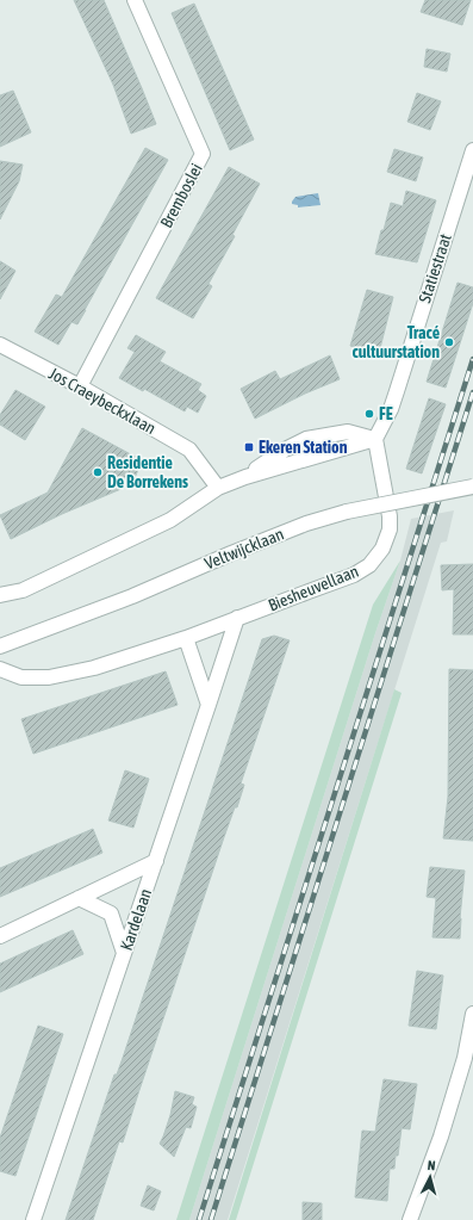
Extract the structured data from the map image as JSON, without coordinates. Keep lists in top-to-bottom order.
{
  "streets": {
    "street": [
      "Bremboslei",
      "Statiestraat",
      "Jos Craeybeckxlaan",
      "Veltwijcklaan",
      "Biesheuvellaan",
      "Kardelaan"
    ]
  },
  "crossings": [
    ["Bremboslei", "Jos Craeybeckxlaan"],
    ["Statiestraat", "Biesheuvellaan"],
    ["Biesheuvellaan", "Kardelaan"]
  ],
  "places": {
    "other": ["Tracé cultuurstation", "FE", "Residentie De Borrekens"],
    "transit": ["Ekeren Station"]
  },
  "north": "top"
}
